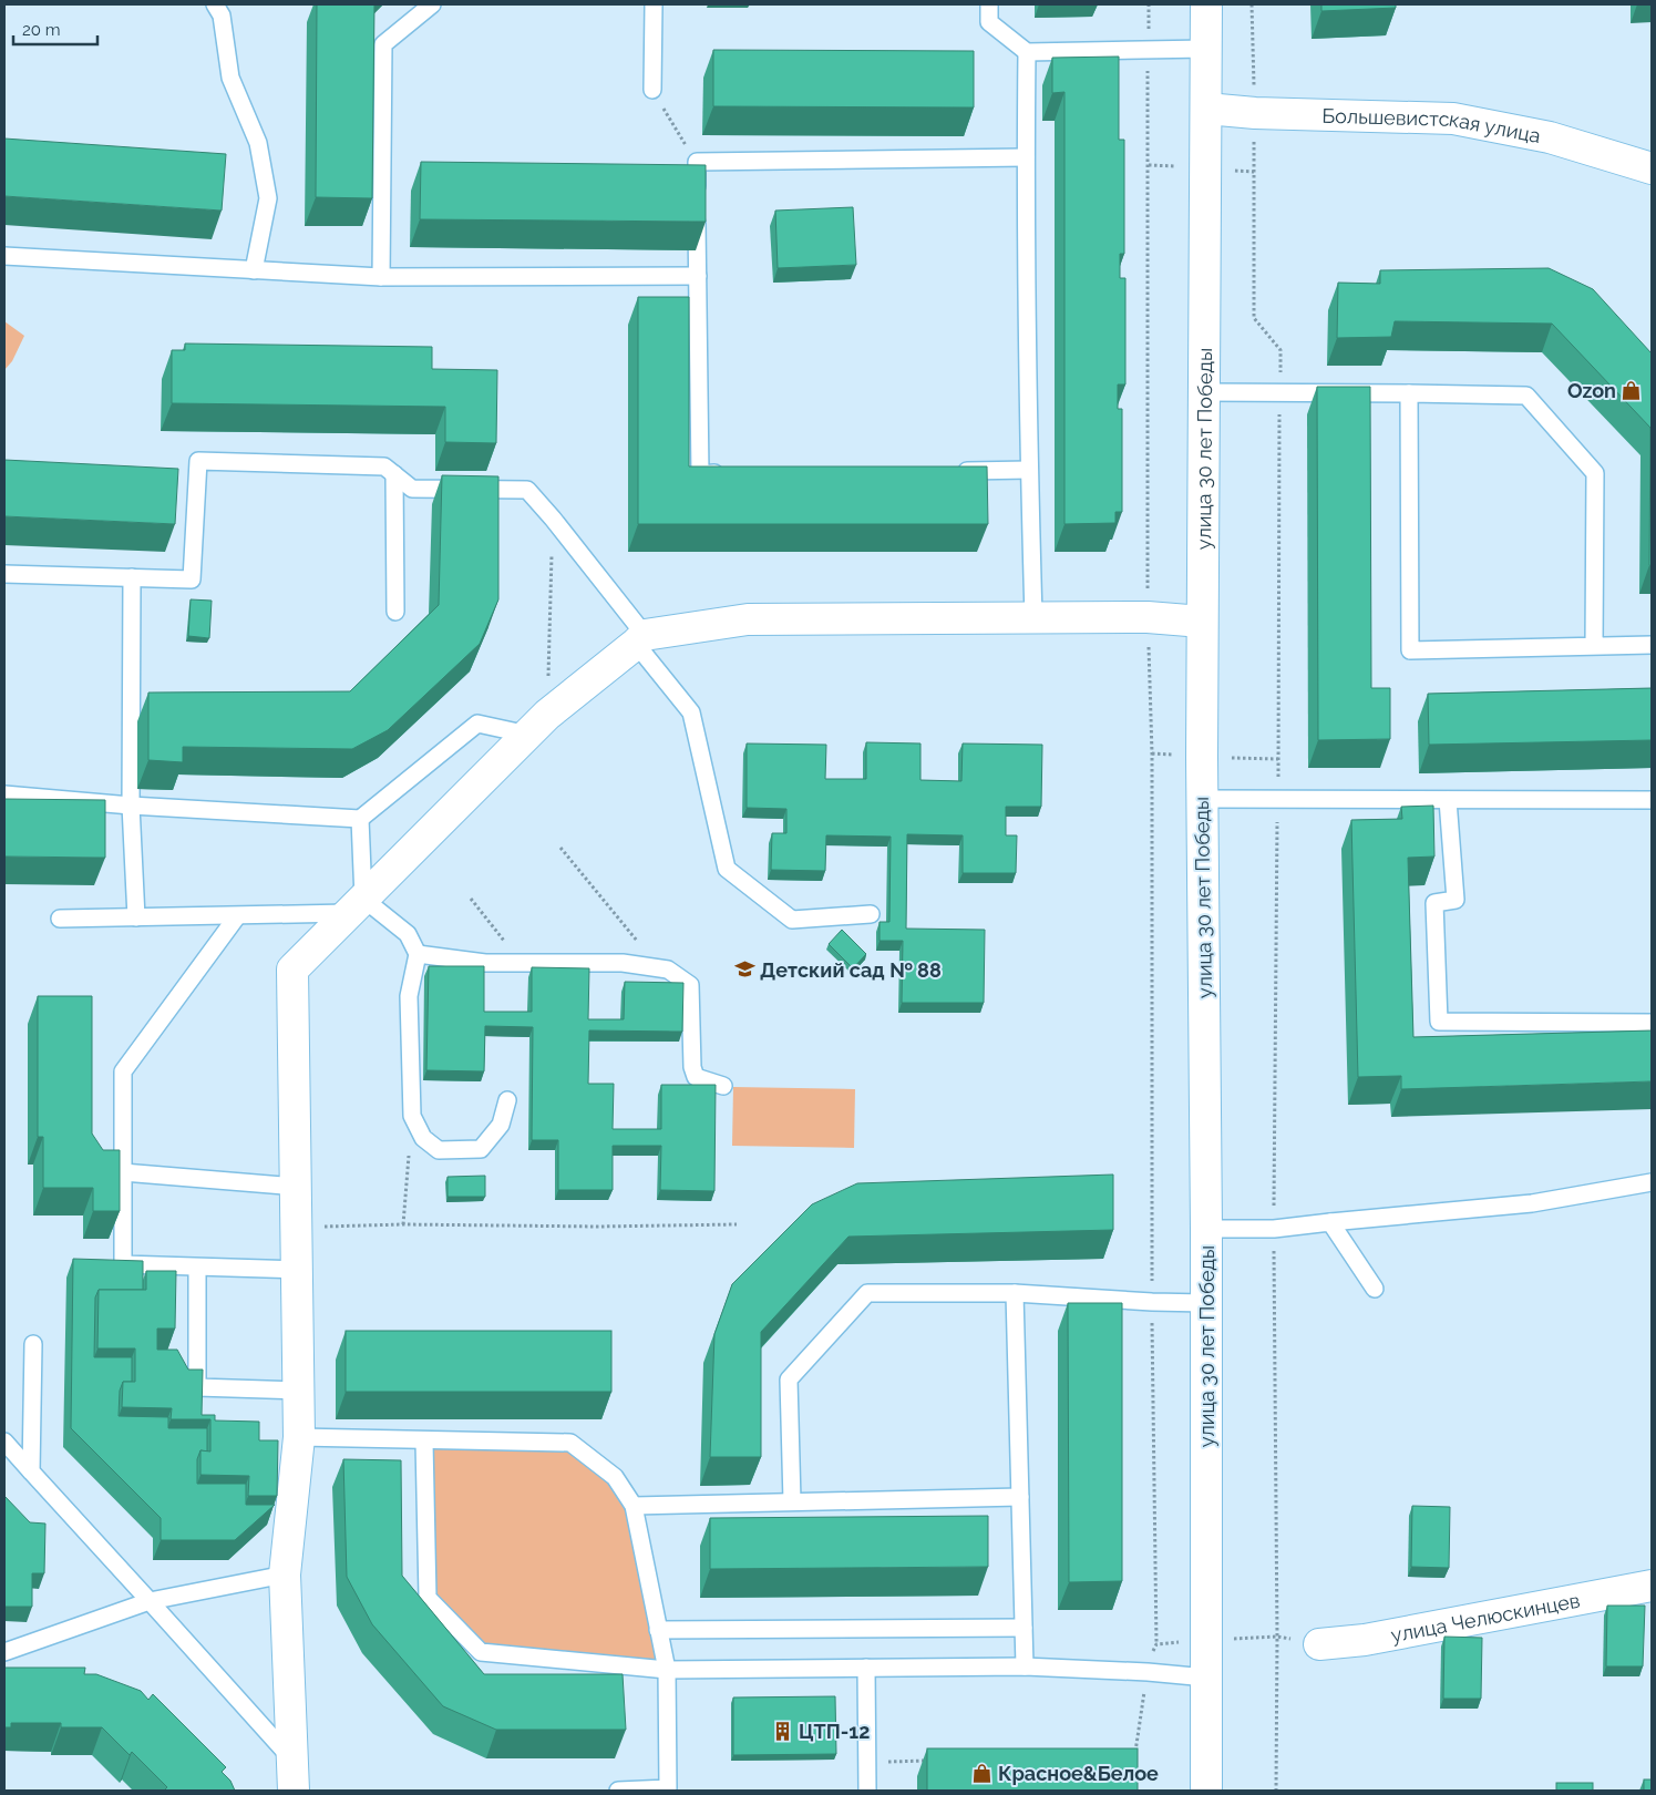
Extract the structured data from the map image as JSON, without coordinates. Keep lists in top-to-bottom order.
{
  "streets": {
    "street": ["Большевистская улица", "улица 30 лет Победы", "улица Челюскинцев"]
  },
  "crossings": [
    ["Большевистская улица", "улица 30 лет Победы"]
  ],
  "places": {
    "shop": ["Ozon", "Красное&Белое"],
    "school or university": ["Детский сад № 88"],
    "building": ["ЦТП-12"]
  },
  "scale_bar": "20 m"
}
